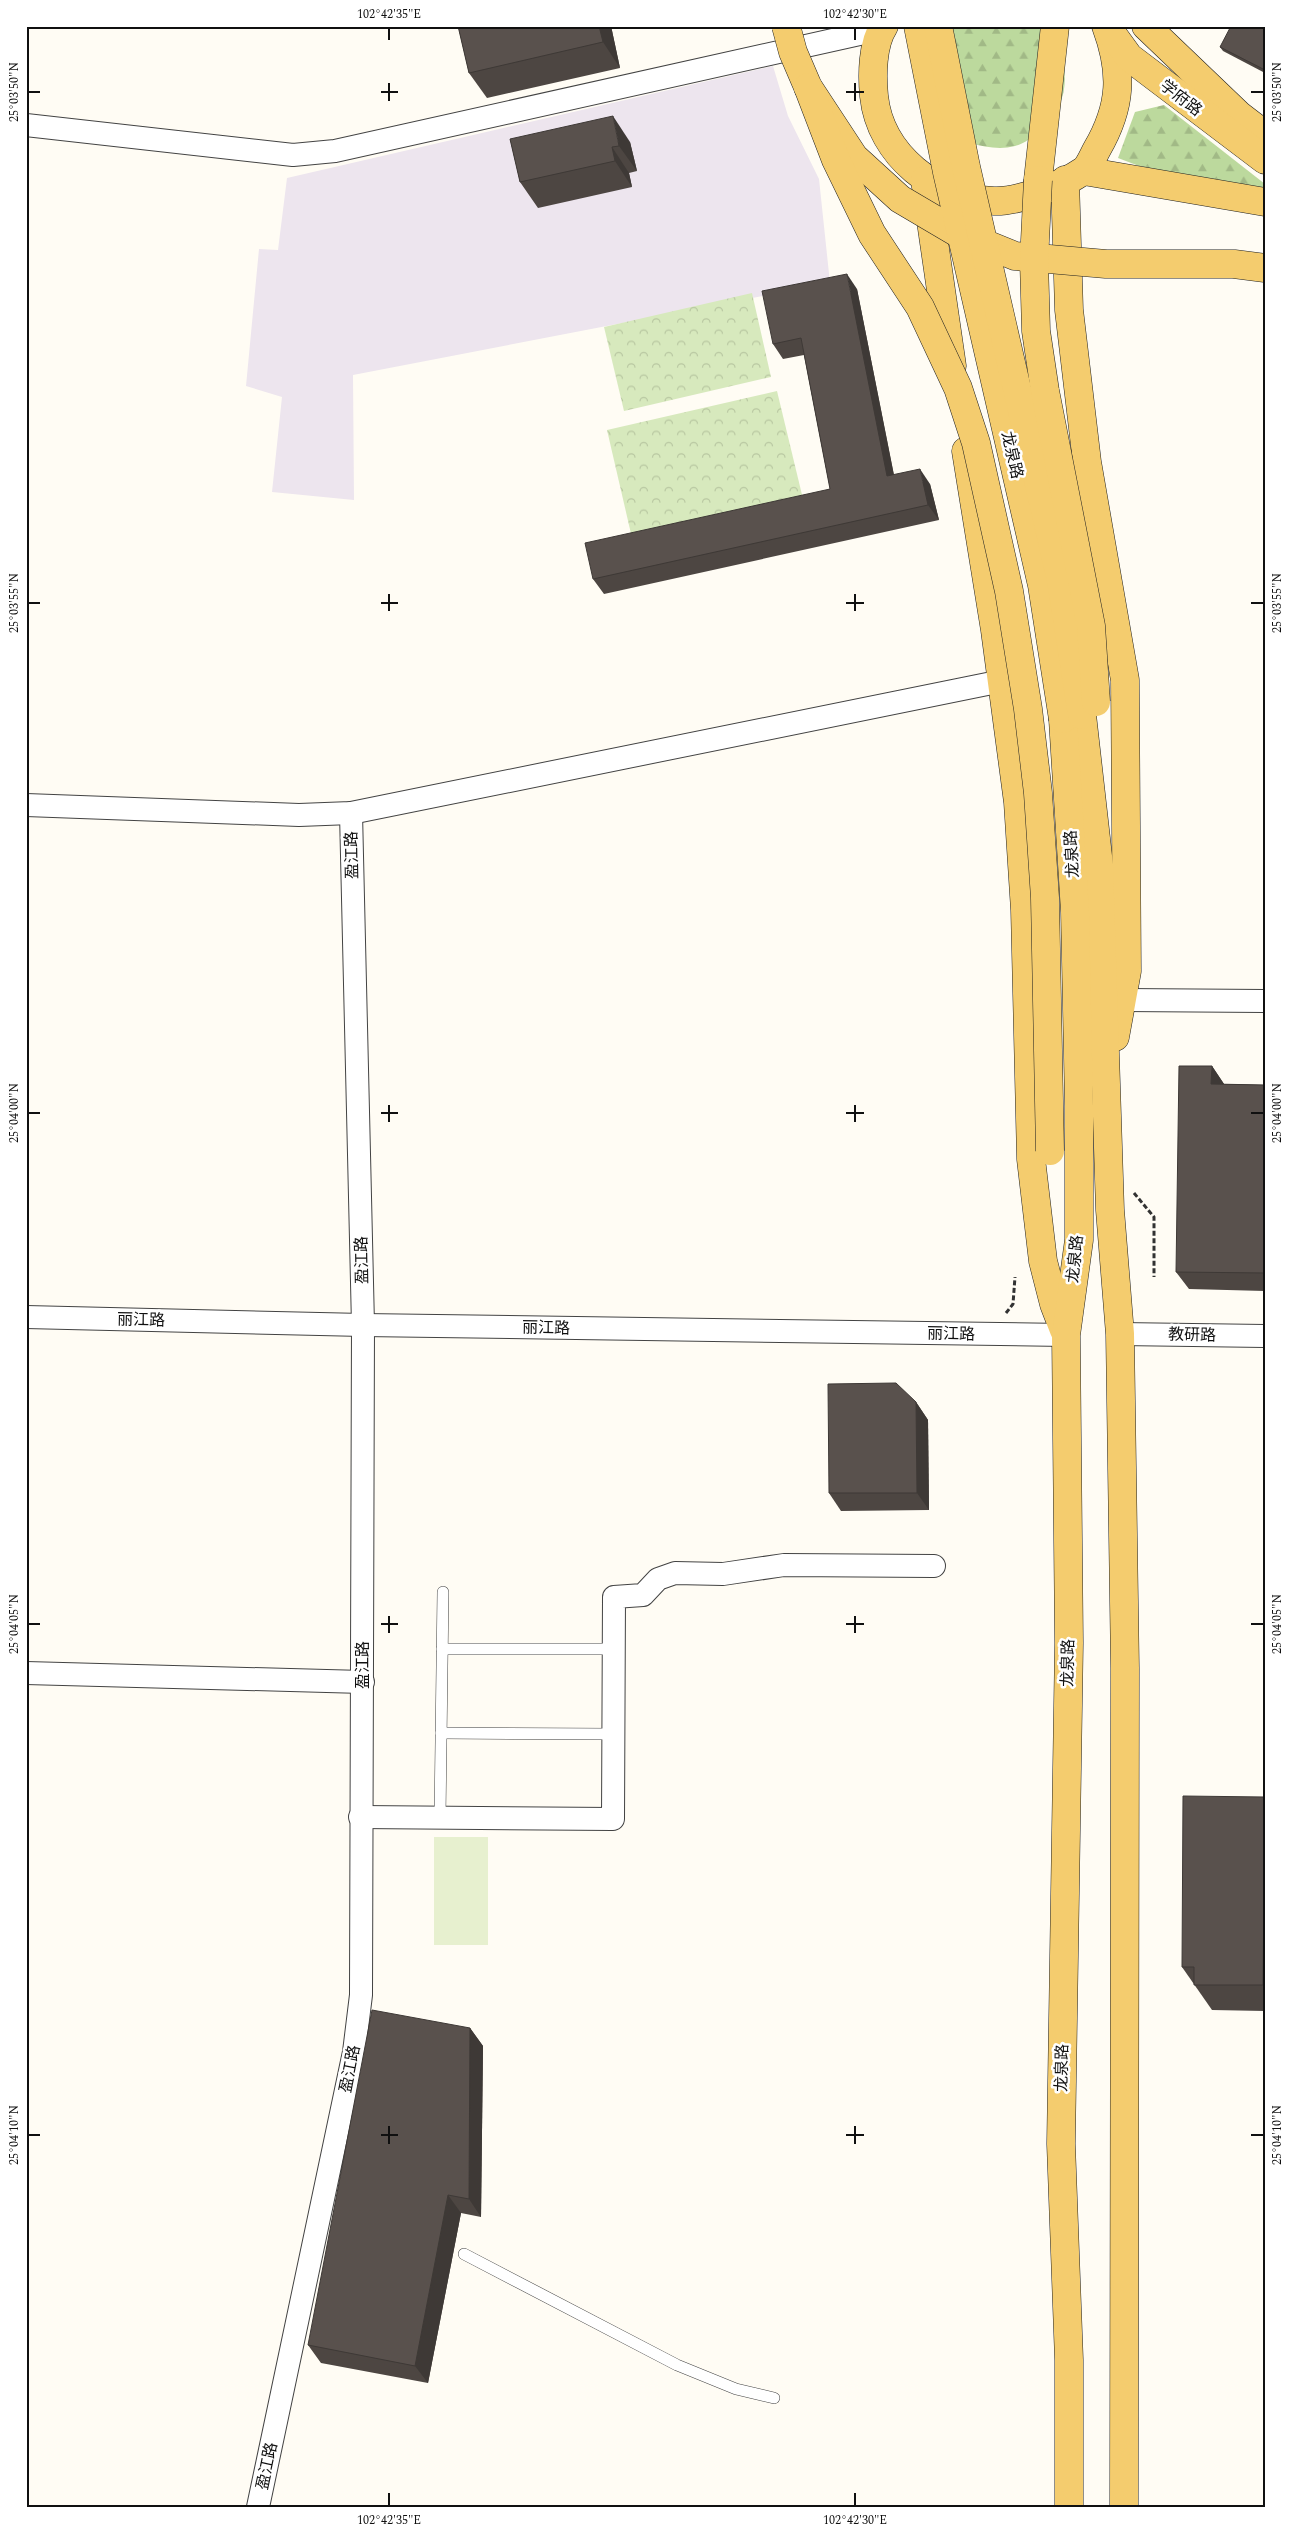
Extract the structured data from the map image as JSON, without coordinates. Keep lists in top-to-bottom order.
{
  "streets": {
    "main road": ["学府路", "龙泉路"],
    "street": ["盈江路", "丽江路", "教研路"]
  },
  "crossings": [
    ["龙泉路", "丽江路"],
    ["龙泉路", "教研路"],
    ["盈江路", "丽江路"]
  ],
  "coordinates": [
    "102°42'35\"E",
    "102°42'30\"E",
    "25°03'50\"N",
    "25°03'55\"N",
    "25°04'00\"N",
    "25°04'05\"N",
    "25°04'10\"N"
  ]
}
